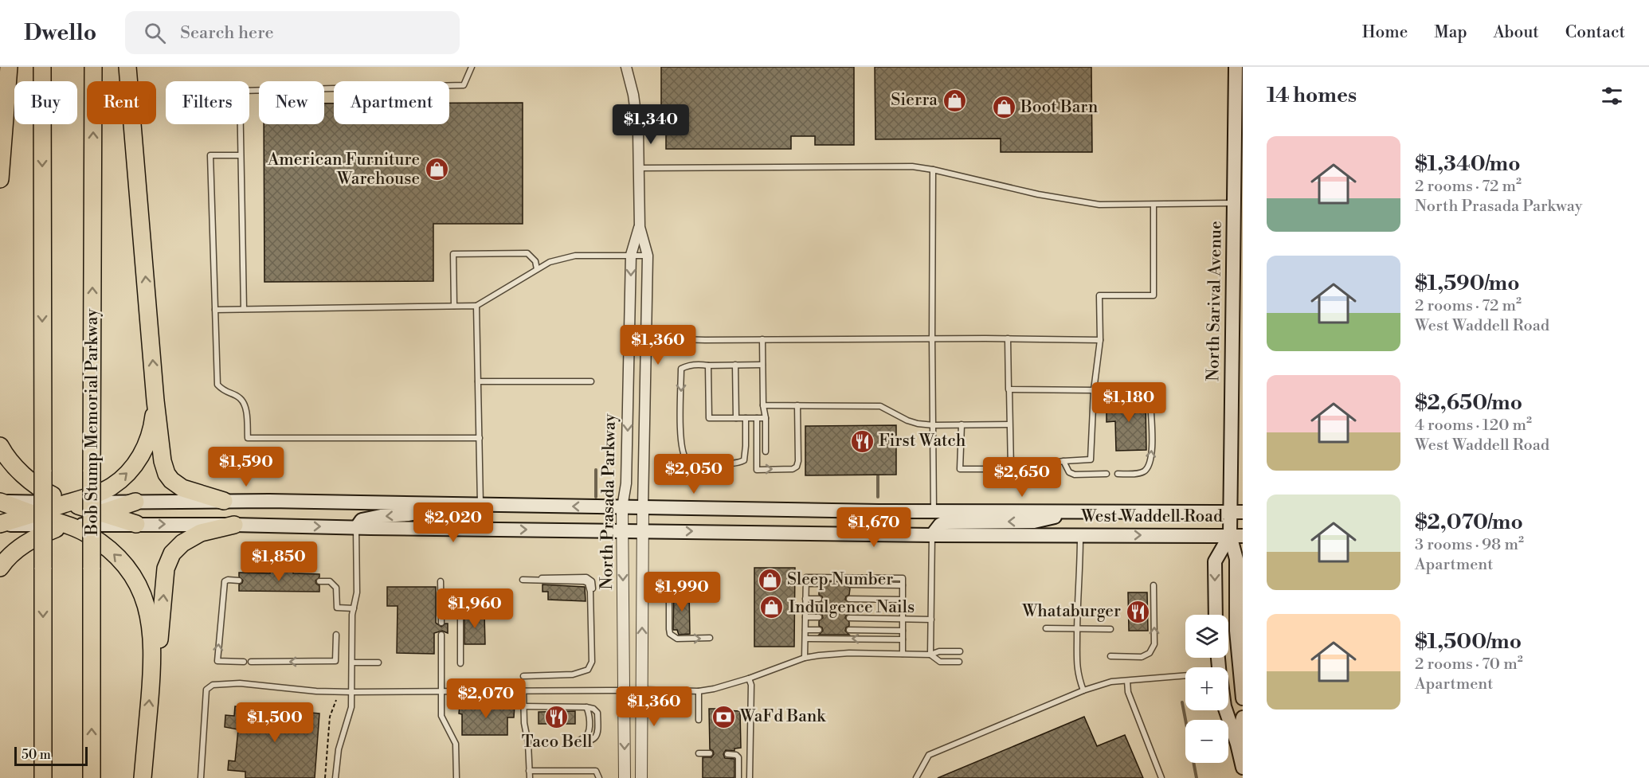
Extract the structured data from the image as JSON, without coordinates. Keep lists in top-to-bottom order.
{
  "streets": {
    "highway": ["Bob Stump Memorial Parkway"],
    "main road": ["North Sarival Avenue", "West Waddell Road"],
    "street": ["North Prasada Parkway"]
  },
  "crossings": [
    ["North Sarival Avenue", "West Waddell Road"],
    ["North Prasada Parkway", "West Waddell Road"]
  ],
  "places": {
    "shop": [
      "Sierra",
      "Boot Barn",
      "American Furniture Warehouse",
      "Sleep Number",
      "Indulgence Nails"
    ],
    "restaurant": ["First Watch", "Whataburger", "Taco Bell"],
    "bank": ["WaFd Bank"]
  },
  "scale_bar": "50 m",
  "page": {
    "header": "Dwello",
    "search": "Search here",
    "nav": [
      "Home",
      "Map",
      "About",
      "Contact"
    ],
    "heading": "14 homes",
    "chip": [
      "Buy",
      "Rent",
      "Filters",
      "New",
      "Apartment"
    ],
    "price": [
      "$1,340",
      "$1,360",
      "$1,180",
      "$1,590",
      "$2,050",
      "$2,650",
      "$2,020",
      "$1,670",
      "$1,850",
      "$1,990",
      "$1,960",
      "$2,070",
      "$1,360",
      "$1,500"
    ],
    "list": [
      {
        "name": "$1,340/mo",
        "note": "2 rooms · 72 m² · North Prasada Parkway"
      },
      {
        "name": "$1,590/mo",
        "note": "2 rooms · 72 m² · West Waddell Road"
      },
      {
        "name": "$2,650/mo",
        "note": "4 rooms · 120 m² · West Waddell Road"
      },
      {
        "name": "$2,070/mo",
        "note": "3 rooms · 98 m² · Apartment"
      },
      {
        "name": "$1,500/mo",
        "note": "2 rooms · 70 m² · Apartment"
      }
    ],
    "map_buttons": ["+", "−"],
    "scale": "50 m"
  }
}
